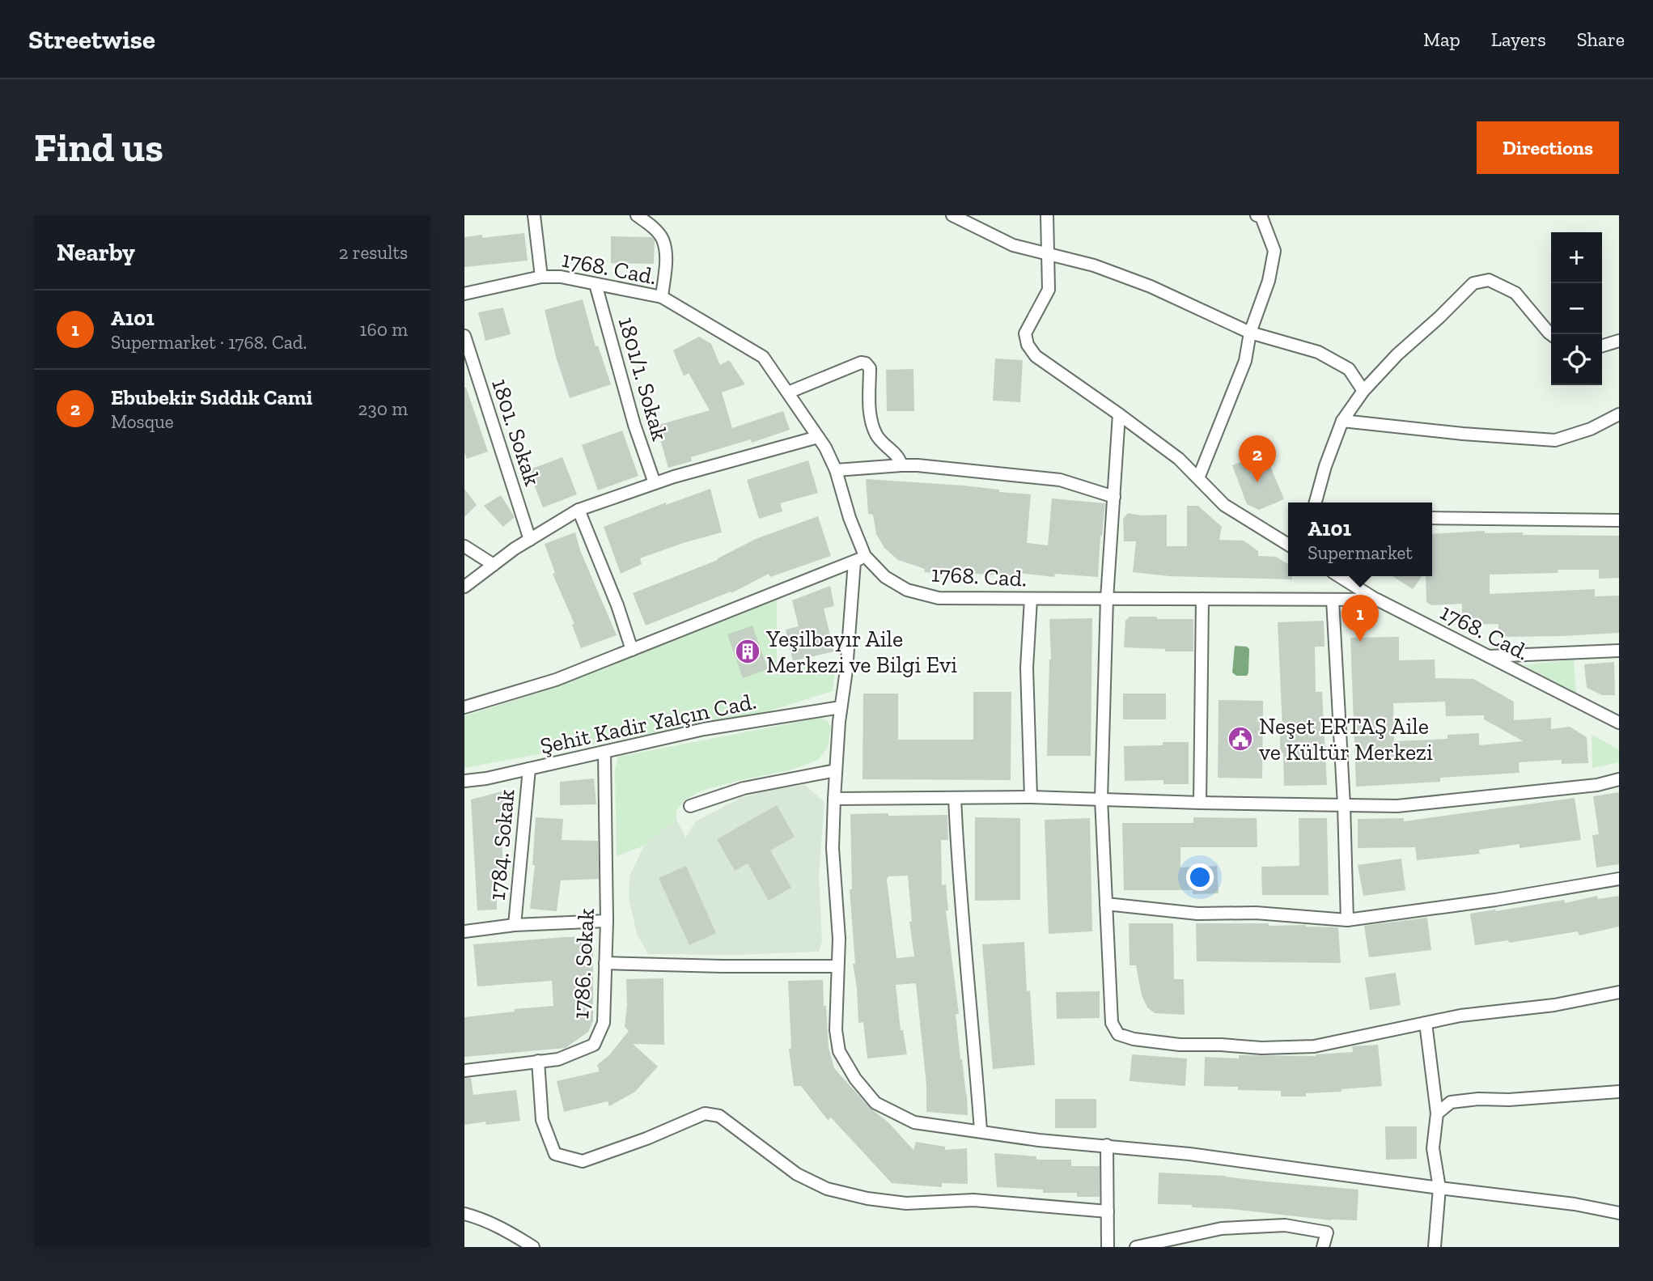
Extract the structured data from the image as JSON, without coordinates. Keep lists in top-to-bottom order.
{
  "streets": {
    "street": [
      "1768. Cad.",
      "1801/1. Sokak",
      "1801. Sokak",
      "Şehit Kadir Yalçın Cad.",
      "1784. Sokak",
      "1786. Sokak"
    ]
  },
  "crossings": [
    ["1768. Cad.", "1801/1. Sokak"],
    ["Şehit Kadir Yalçın Cad.", "1784. Sokak"],
    ["Şehit Kadir Yalçın Cad.", "1786. Sokak"]
  ],
  "places": {
    "building": ["Yeşilbayır Aile Merkezi ve Bilgi Evi"],
    "public building": ["Neşet ERTAŞ Aile ve Kültür Merkezi"]
  },
  "page": {
    "header": "Streetwise",
    "nav": ["Map", "Layers", "Share"],
    "buttons": "Directions",
    "title": "Find us",
    "heading": ["Nearby", "2 results"],
    "map_buttons": ["+", "−"],
    "list": [
      {
        "mark": "1",
        "name": "A101",
        "note": "Supermarket · 1768. Cad.",
        "value": "160 m"
      },
      {
        "mark": "2",
        "name": "Ebubekir Sıddık Cami",
        "note": "Mosque",
        "value": "230 m"
      }
    ],
    "pins": ["2", "1"],
    "popup": ["A101", "Supermarket"]
  }
}
